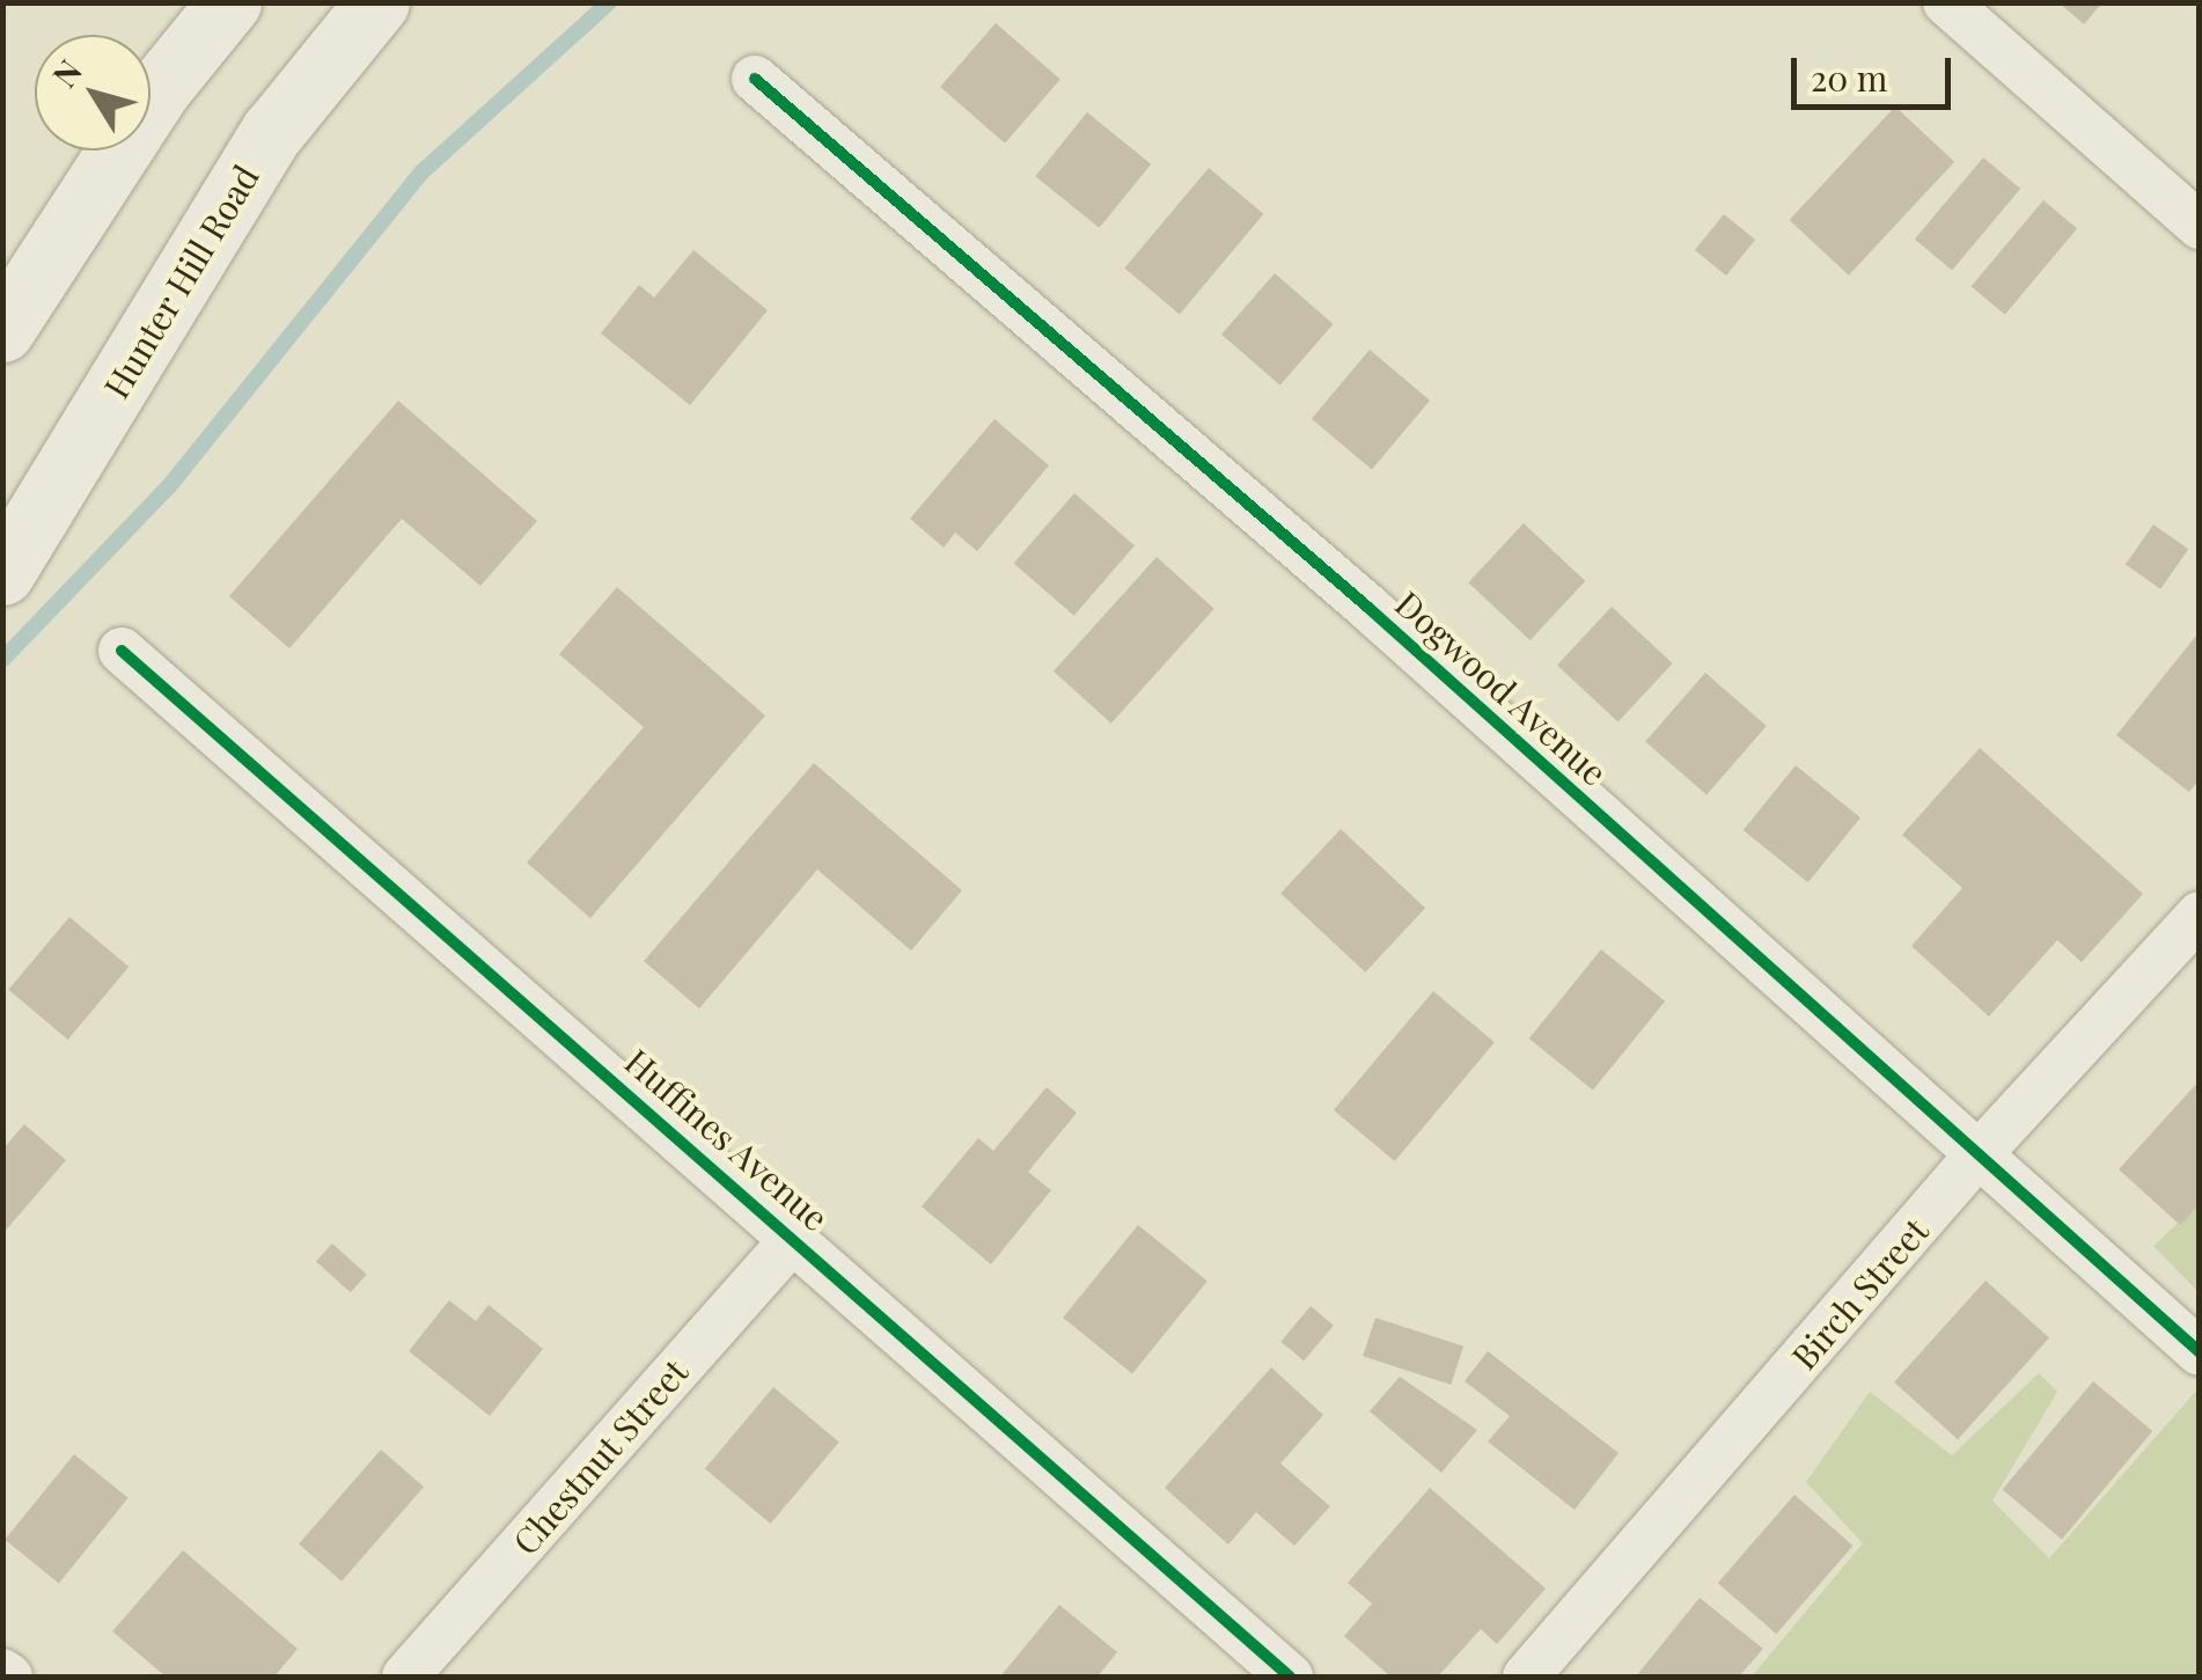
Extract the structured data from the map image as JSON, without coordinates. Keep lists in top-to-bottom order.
{
  "streets": {
    "street": [
      "Hunter Hill Road",
      "Dogwood Avenue",
      "Huffines Avenue",
      "Birch Street",
      "Chestnut Street"
    ]
  },
  "crossings": [
    ["Dogwood Avenue", "Birch Street"],
    ["Huffines Avenue", "Chestnut Street"]
  ],
  "scale_bar": "20 m",
  "north": "top left"
}
